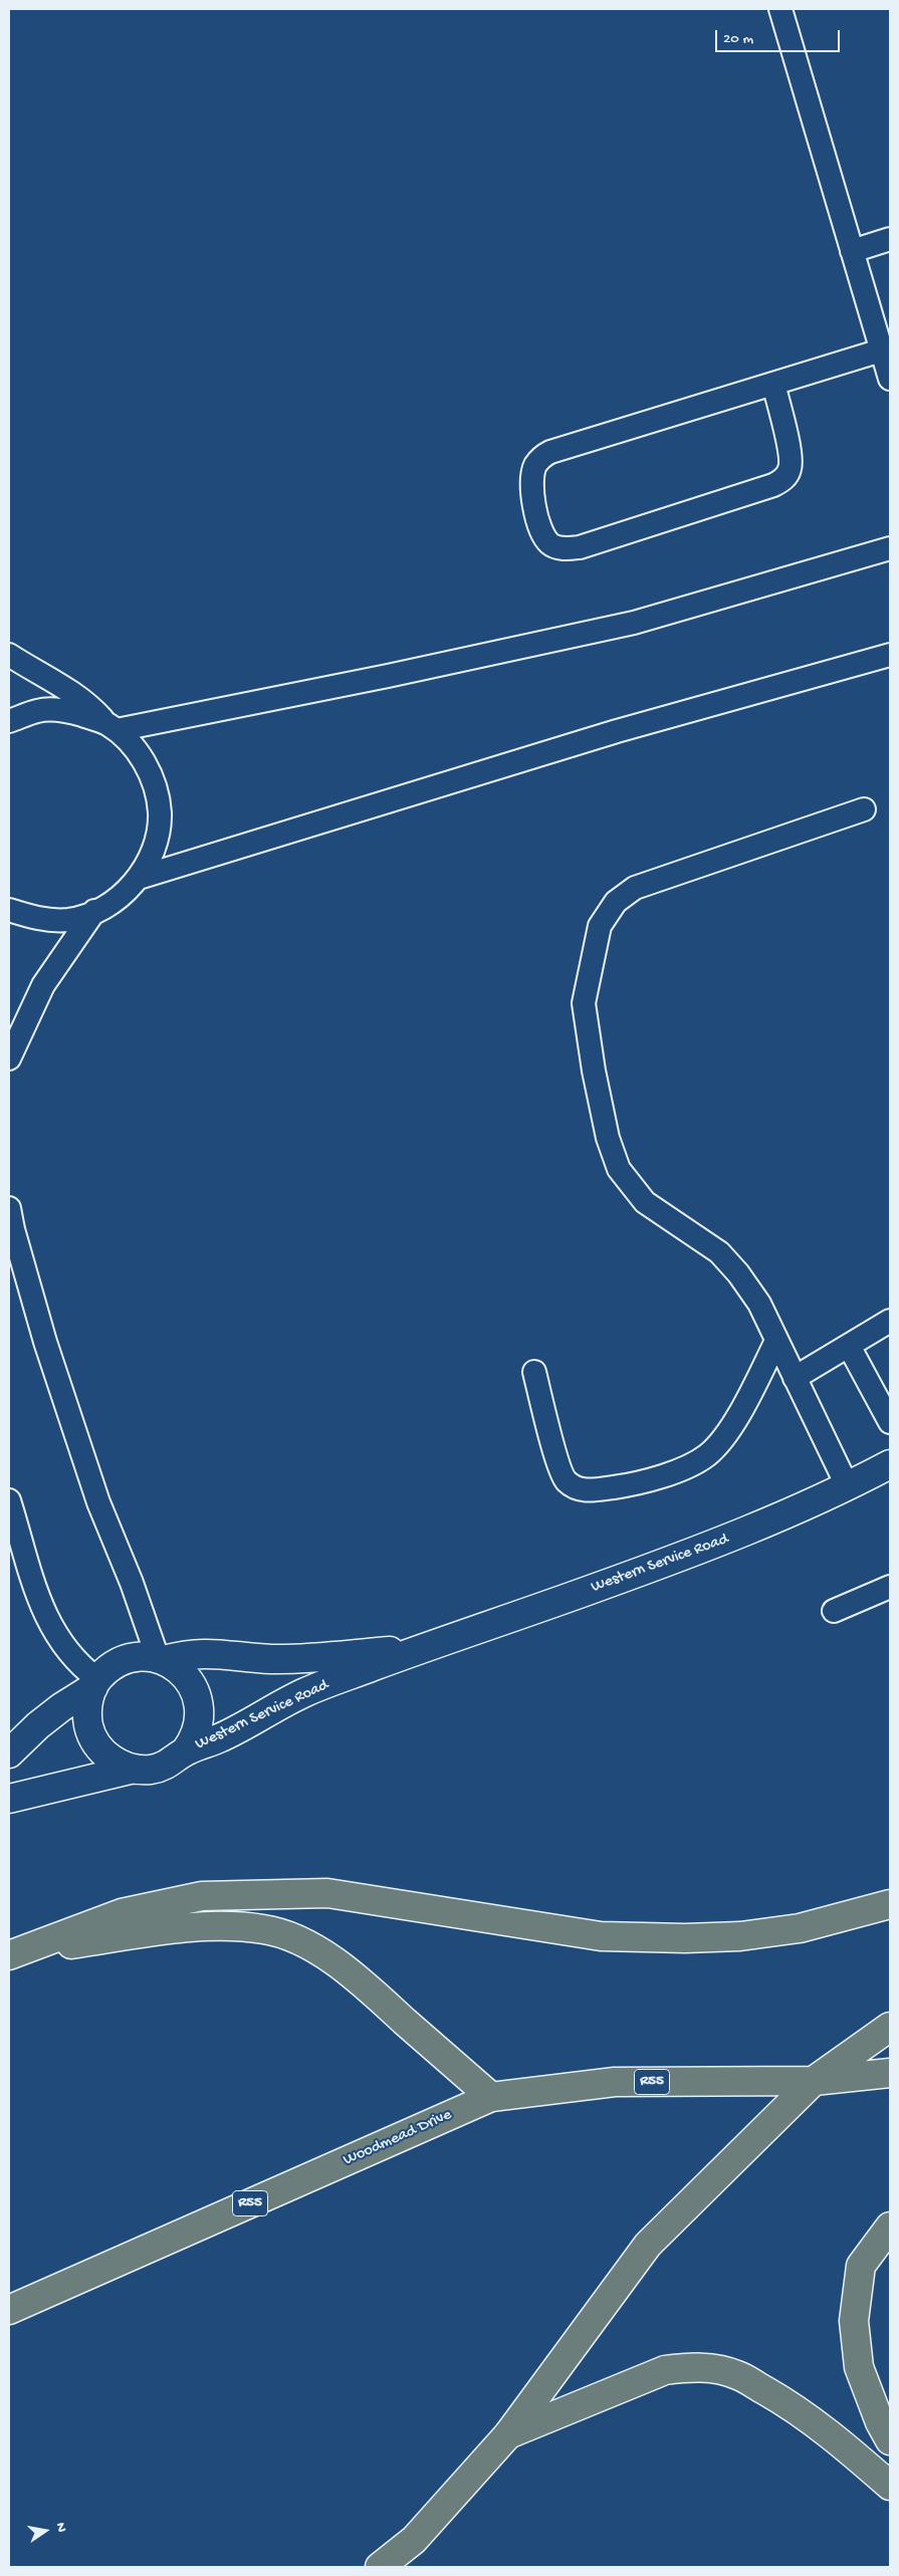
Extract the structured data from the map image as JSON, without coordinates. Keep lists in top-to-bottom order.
{
  "streets": {
    "main road": ["R55", "Woodmead Drive"],
    "street": ["Western Service Road"]
  },
  "scale_bar": "20 m",
  "north": "right"
}
